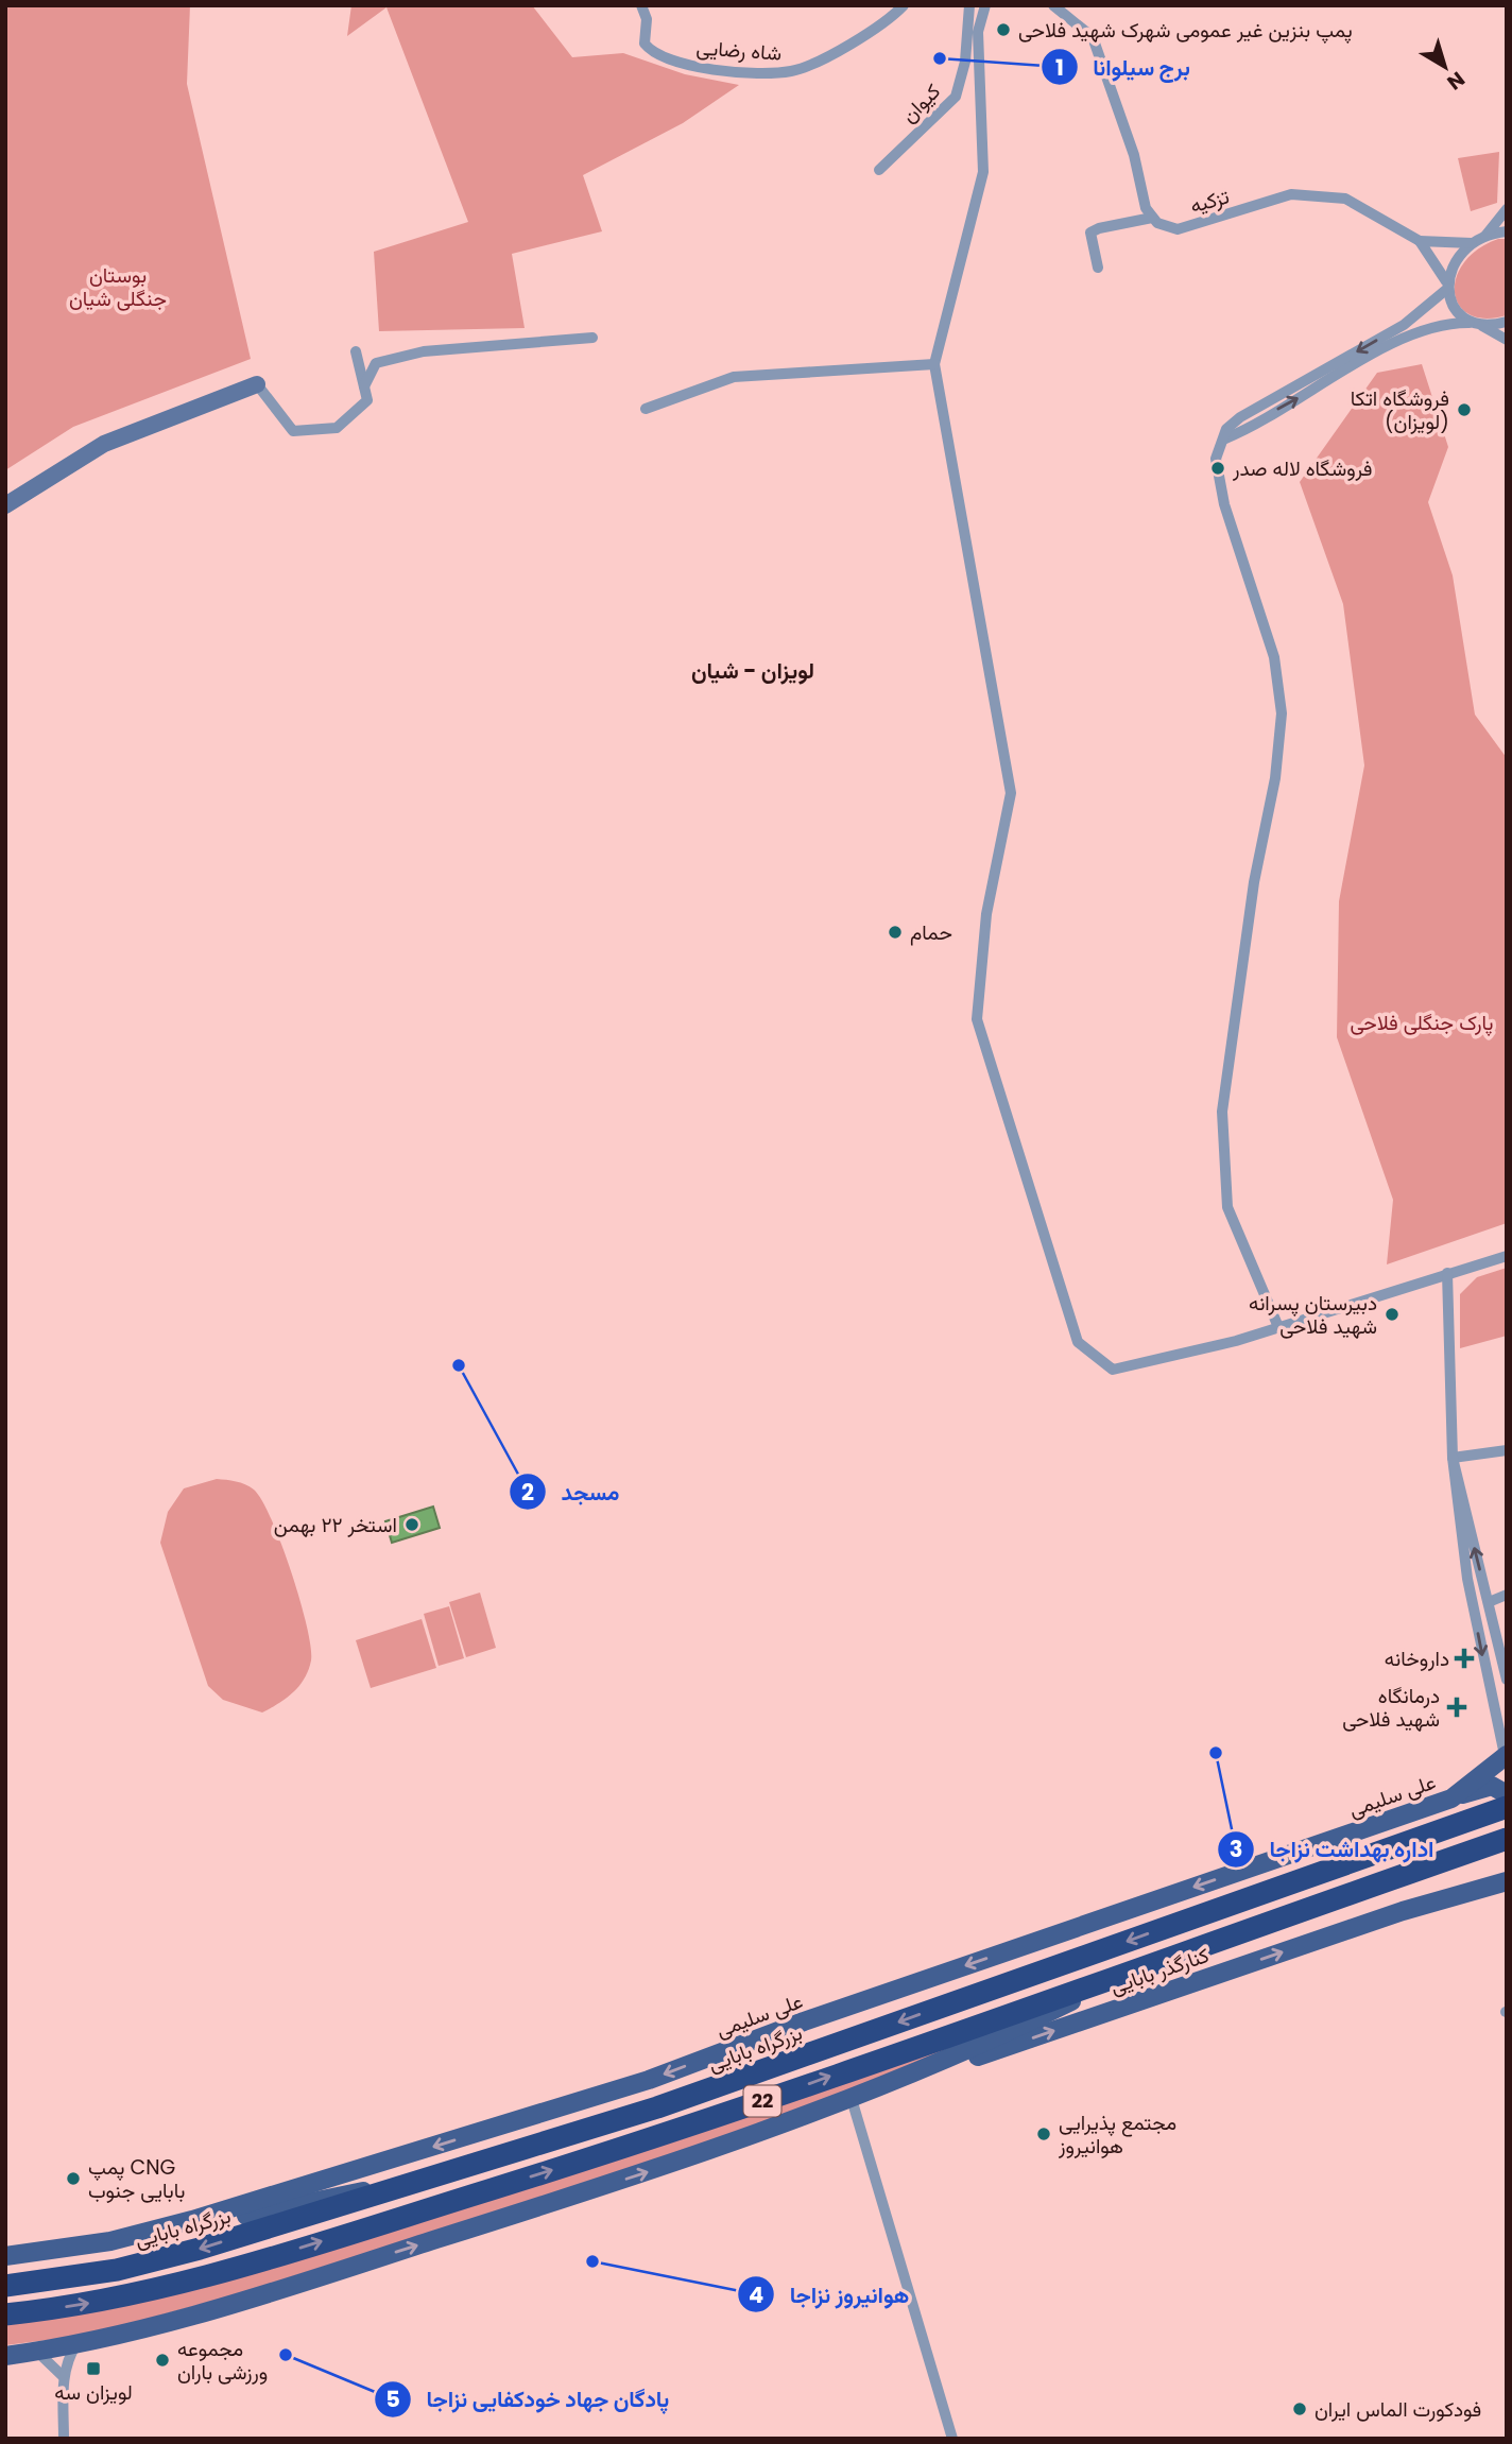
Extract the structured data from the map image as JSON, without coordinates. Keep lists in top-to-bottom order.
{
  "streets": {
    "highway": ["بزرگراه بابایی", "22"],
    "main road": ["علی سلیمی", "کنارگذر بابایی"],
    "street": ["شاه رضایی", "کیوان", "تزکیه"]
  },
  "districts": ["لویزان - شیان"],
  "parks": ["بوستان جنگلی شیان", "پارک جنگلی فلاحی"],
  "places": {
    "other": [
      "پمپ بنزین غیر عمومی شهرک شهید فلاحی",
      "برج سیلوانا",
      "فروشگاه اتکا (لویزان)",
      "فروشگاه لاله صدر",
      "حمام",
      "دبیرستان پسرانه شهید فلاحی",
      "مسجد",
      "استخر ۲۲ بهمن",
      "اداره بهداشت نزاجا",
      "مجتمع پذیرایی هوانیروز",
      "پمپ CNG بابایی جنوب",
      "هوانیروز نزاجا",
      "پادگان جهاد خودکفایی نزاجا",
      "مجموعه ورزشی باران",
      "فودکورت الماس ایران"
    ],
    "health": ["داروخانه", "درمانگاه شهید فلاحی"],
    "transit": ["لویزان سه"]
  },
  "north": "bottom right"
}
